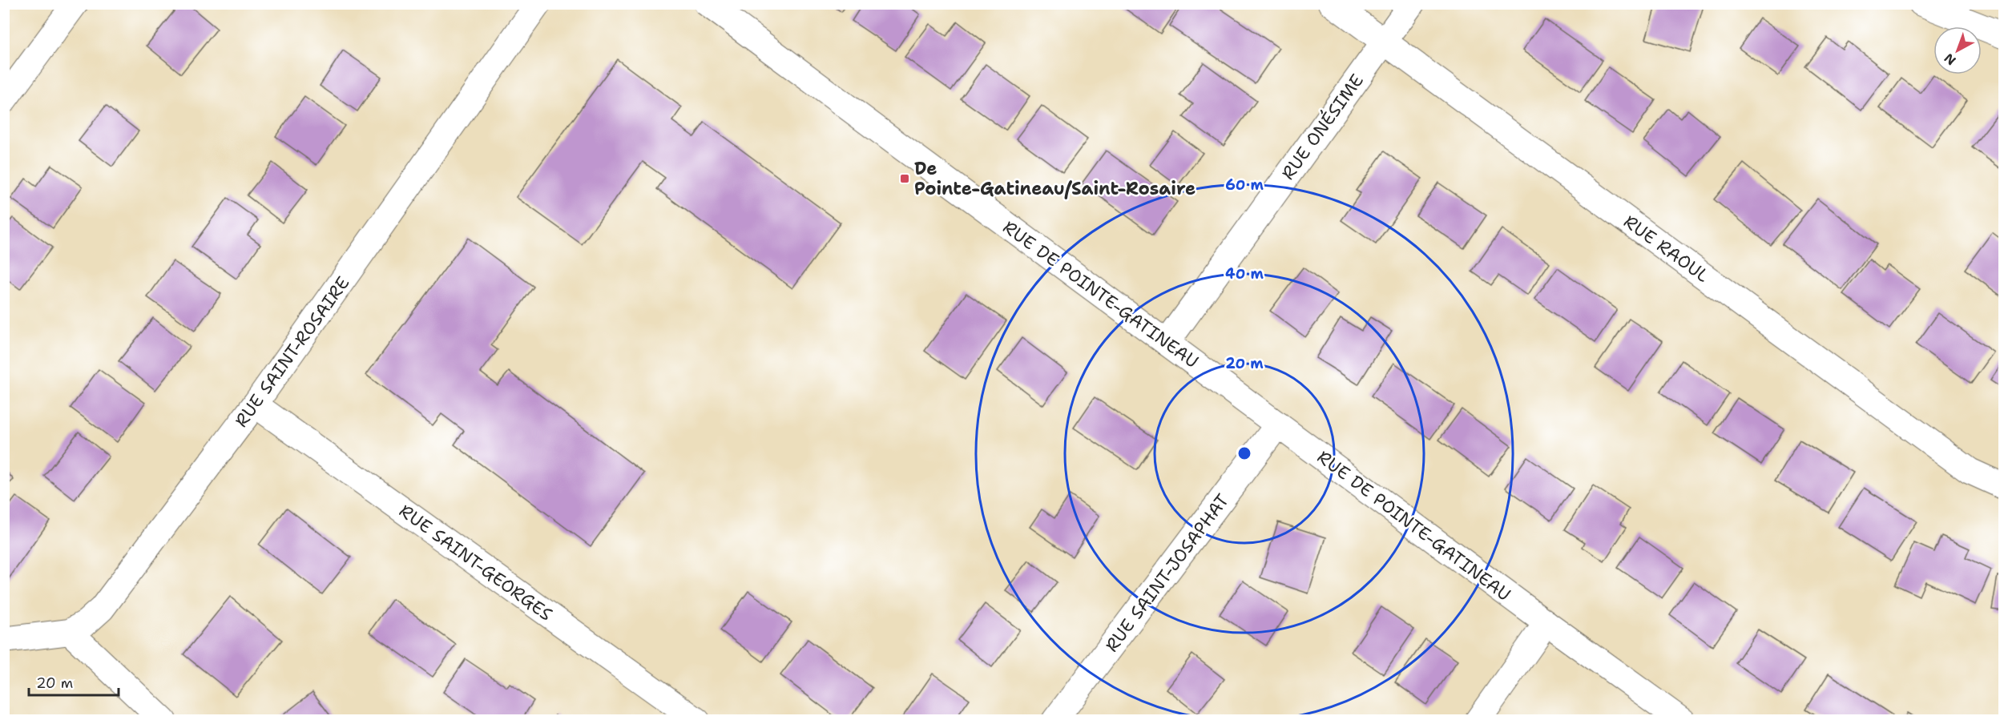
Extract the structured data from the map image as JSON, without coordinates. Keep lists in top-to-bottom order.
{
  "streets": {
    "street": [
      "RUE ONÉSIME",
      "RUE RAOUL",
      "RUE DE POINTE-GATINEAU",
      "RUE SAINT-ROSAIRE",
      "RUE SAINT-GEORGES",
      "RUE SAINT-JOSAPHAT"
    ]
  },
  "crossings": [
    ["RUE ONÉSIME", "RUE RAOUL"],
    ["RUE ONÉSIME", "RUE DE POINTE-GATINEAU"],
    ["RUE DE POINTE-GATINEAU", "RUE SAINT-JOSAPHAT"],
    ["RUE SAINT-ROSAIRE", "RUE SAINT-GEORGES"]
  ],
  "places": {
    "transit": ["De Pointe-Gatineau/Saint-Rosaire"]
  },
  "scale_bar": "20 m",
  "north": "bottom left",
  "rings": ["60 m", "40 m", "20 m"]
}
